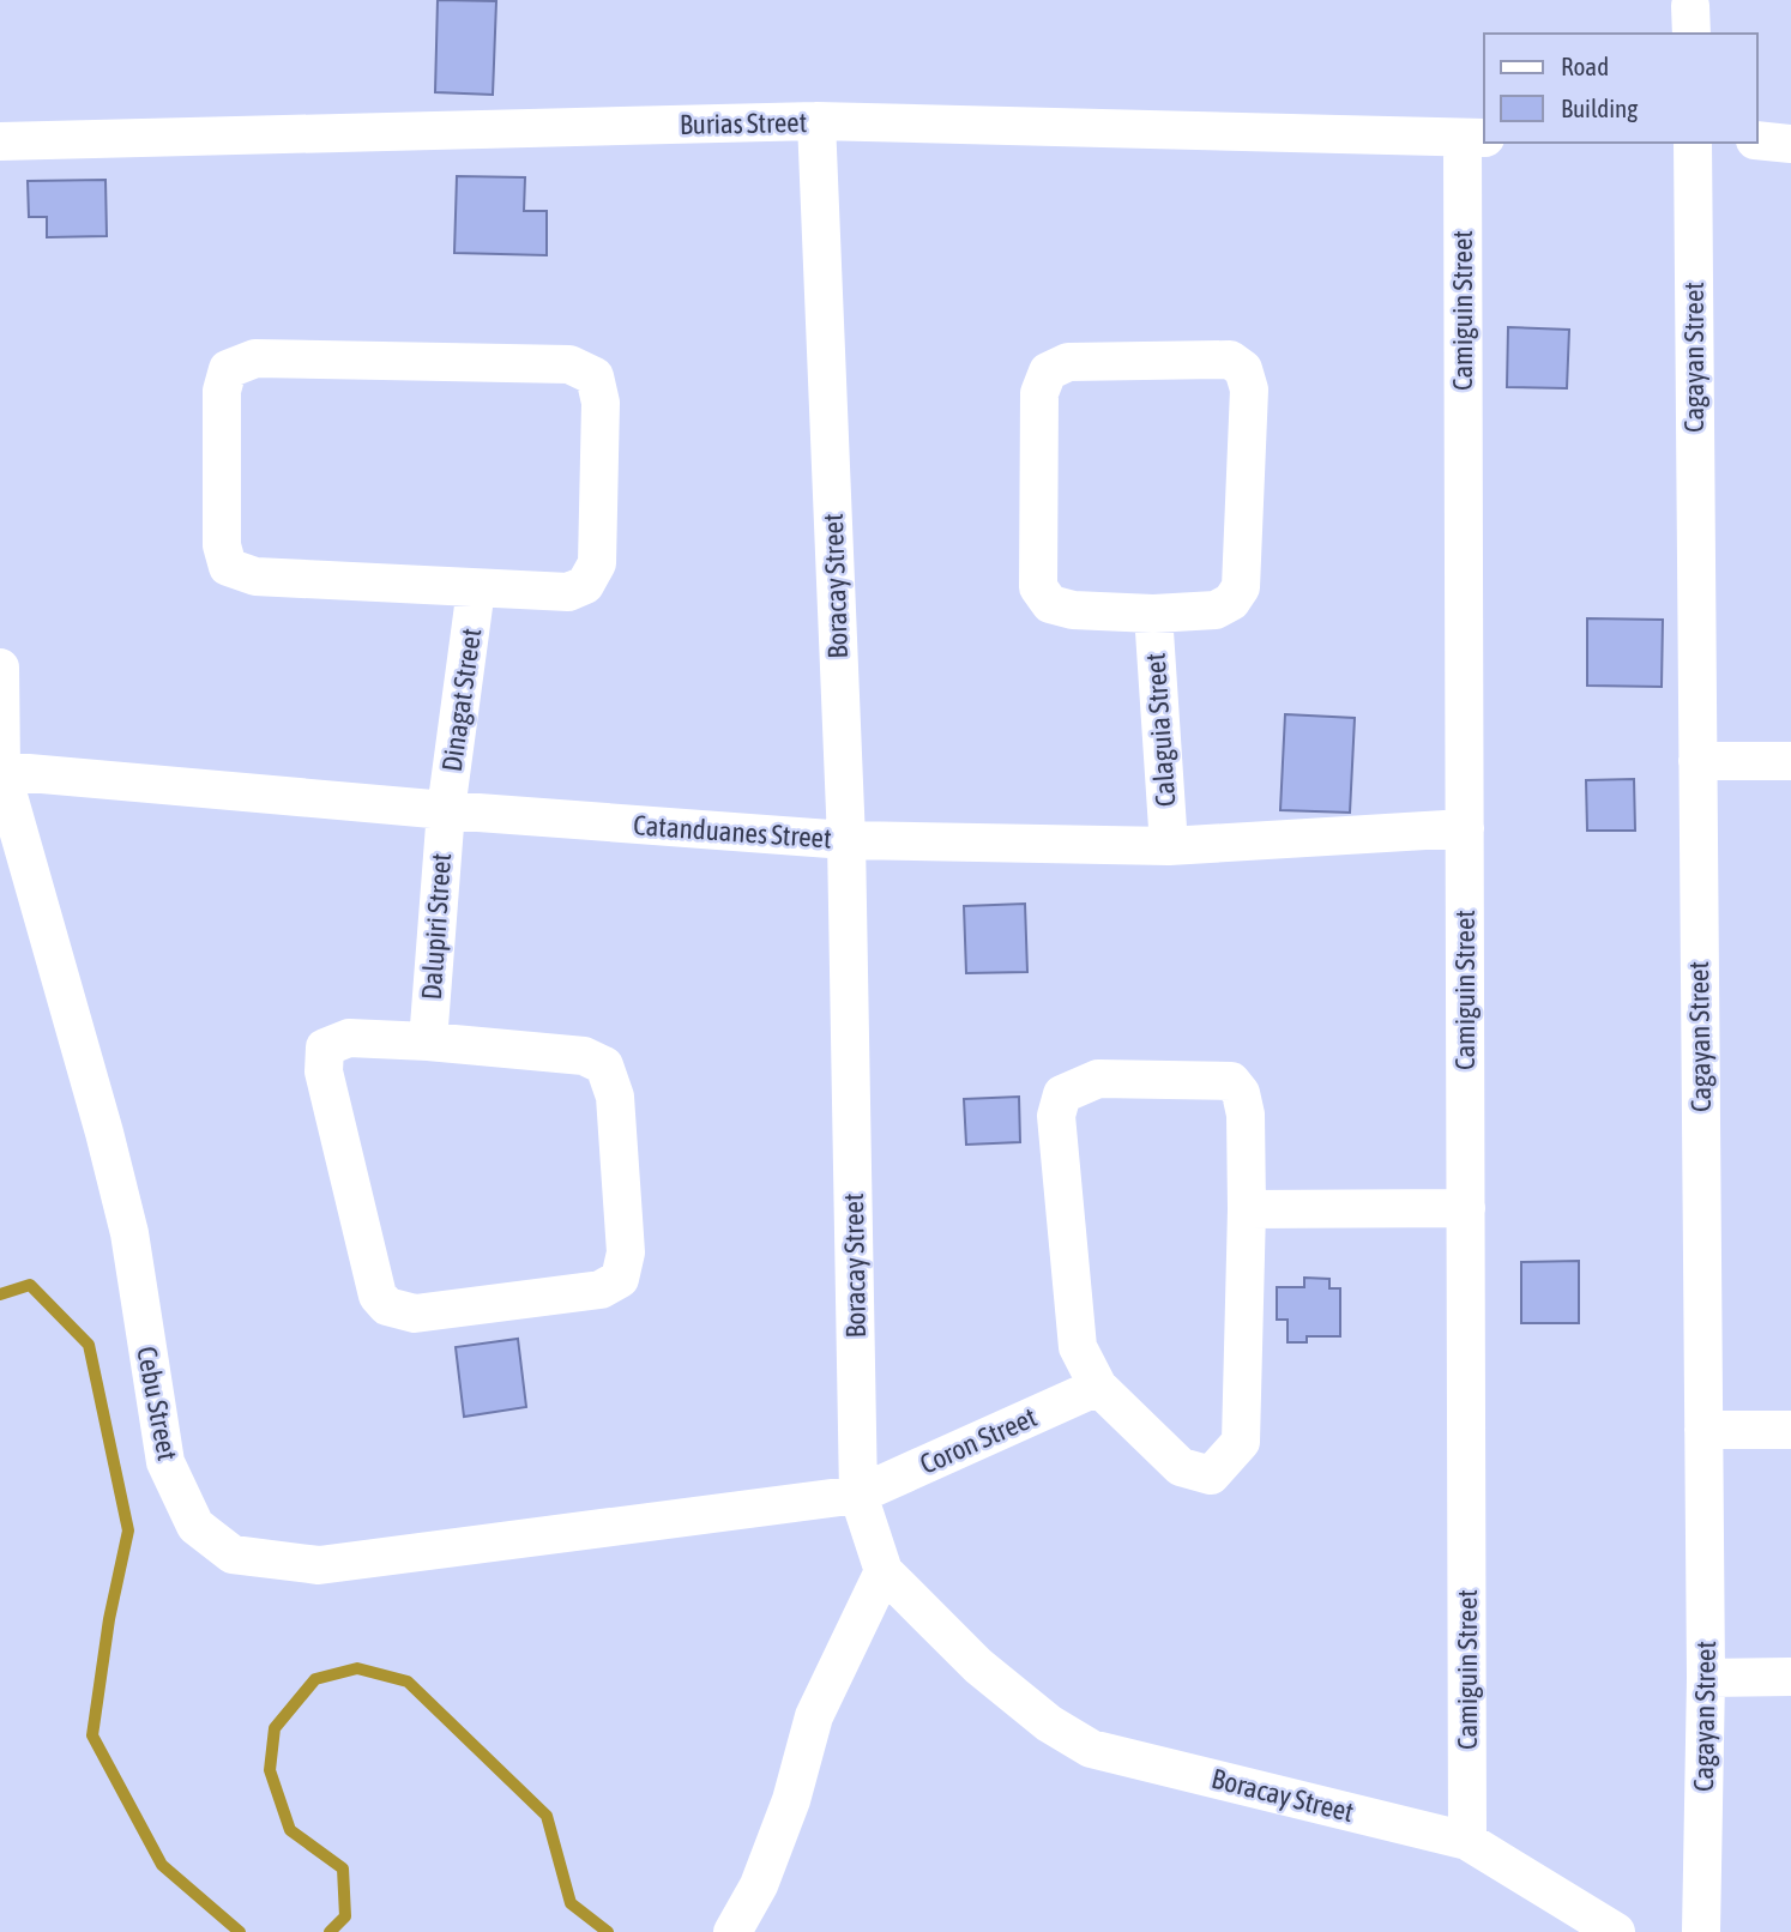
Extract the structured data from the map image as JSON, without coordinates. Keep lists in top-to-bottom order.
{
  "streets": {
    "street": [
      "Burias Street",
      "Camiguin Street",
      "Cagayan Street",
      "Boracay Street",
      "Dinagat Street",
      "Calaguia Street",
      "Catanduanes Street",
      "Dalupiri Street",
      "Cebu Street",
      "Coron Street"
    ]
  },
  "crossings": [
    ["Burias Street", "Camiguin Street"],
    ["Burias Street", "Boracay Street"],
    ["Camiguin Street", "Boracay Street"],
    ["Camiguin Street", "Catanduanes Street"],
    ["Boracay Street", "Catanduanes Street"],
    ["Boracay Street", "Cebu Street"],
    ["Boracay Street", "Coron Street"],
    ["Dinagat Street", "Catanduanes Street"],
    ["Dinagat Street", "Dalupiri Street"],
    ["Calaguia Street", "Catanduanes Street"],
    ["Catanduanes Street", "Dalupiri Street"],
    ["Catanduanes Street", "Cebu Street"],
    ["Cebu Street", "Coron Street"]
  ],
  "legend": ["Road", "Building"]
}
